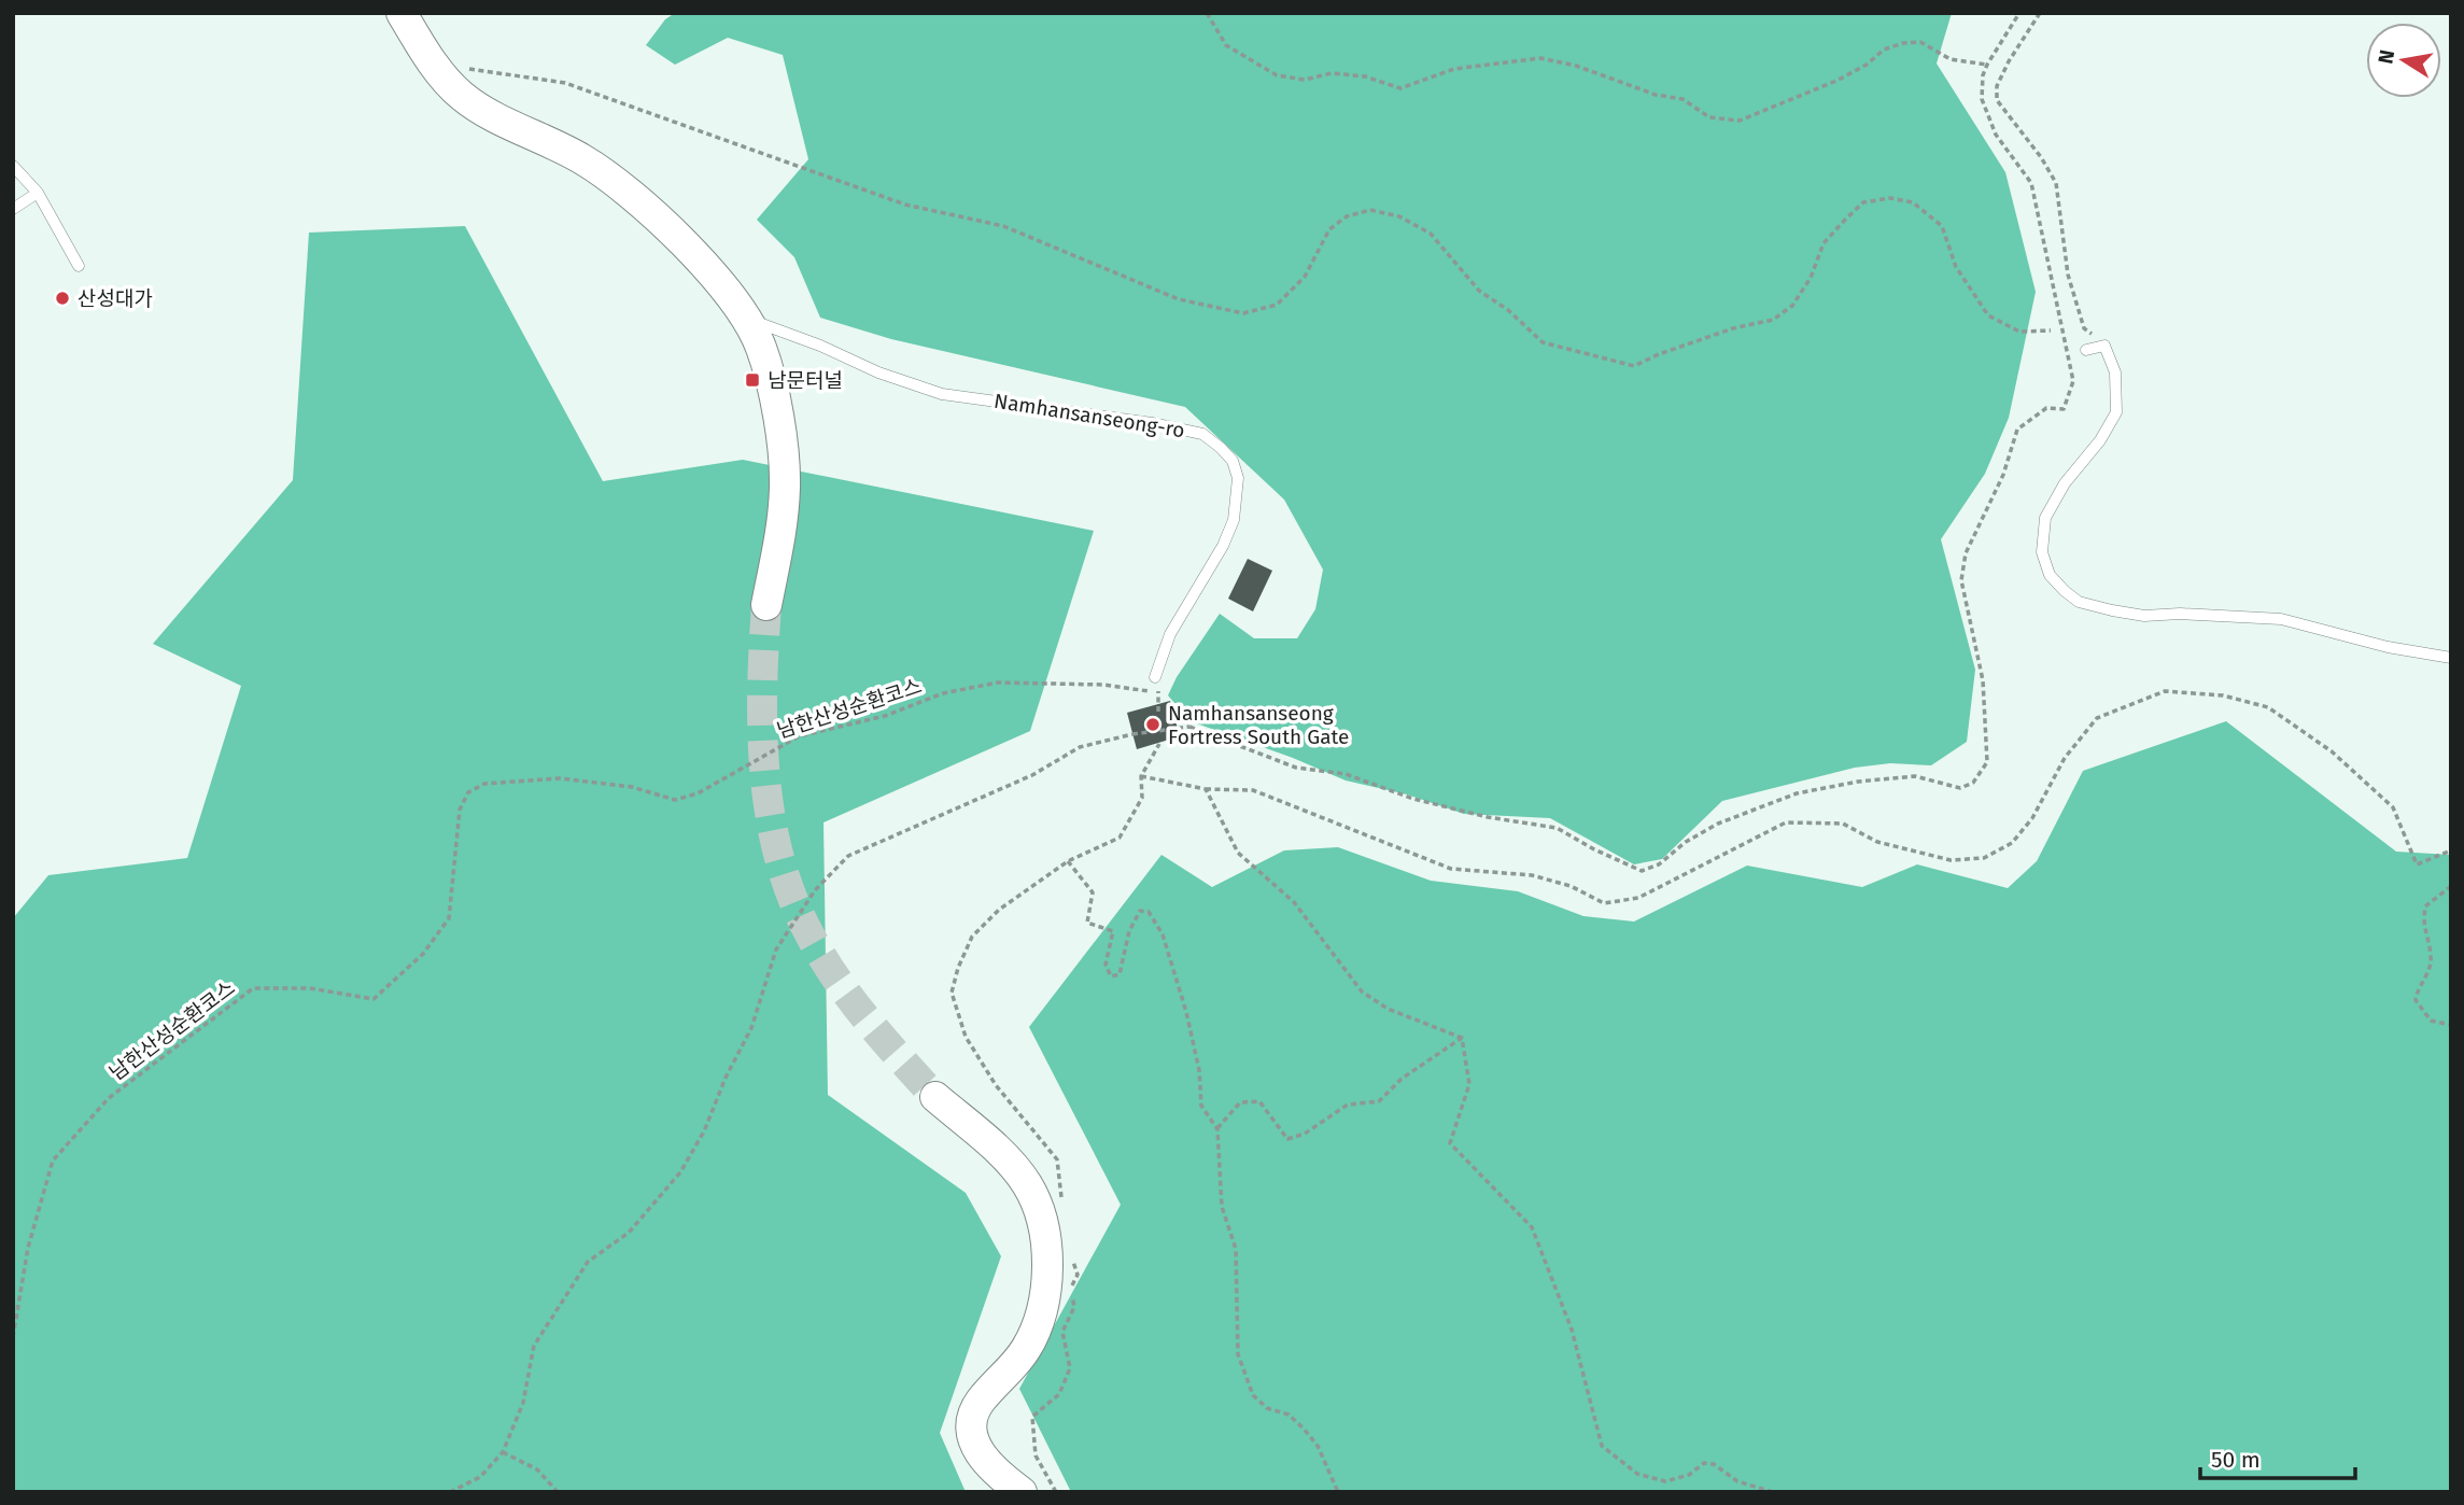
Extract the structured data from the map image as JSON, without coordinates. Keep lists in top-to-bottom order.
{
  "streets": {
    "main road": ["Namhansanseong-ro"],
    "path": ["남한산성순환코스"]
  },
  "places": {
    "other": ["산성대가", "Namhansanseong Fortress South Gate"],
    "transit": ["남문터널"]
  },
  "scale_bar": "50 m",
  "north": "left"
}
